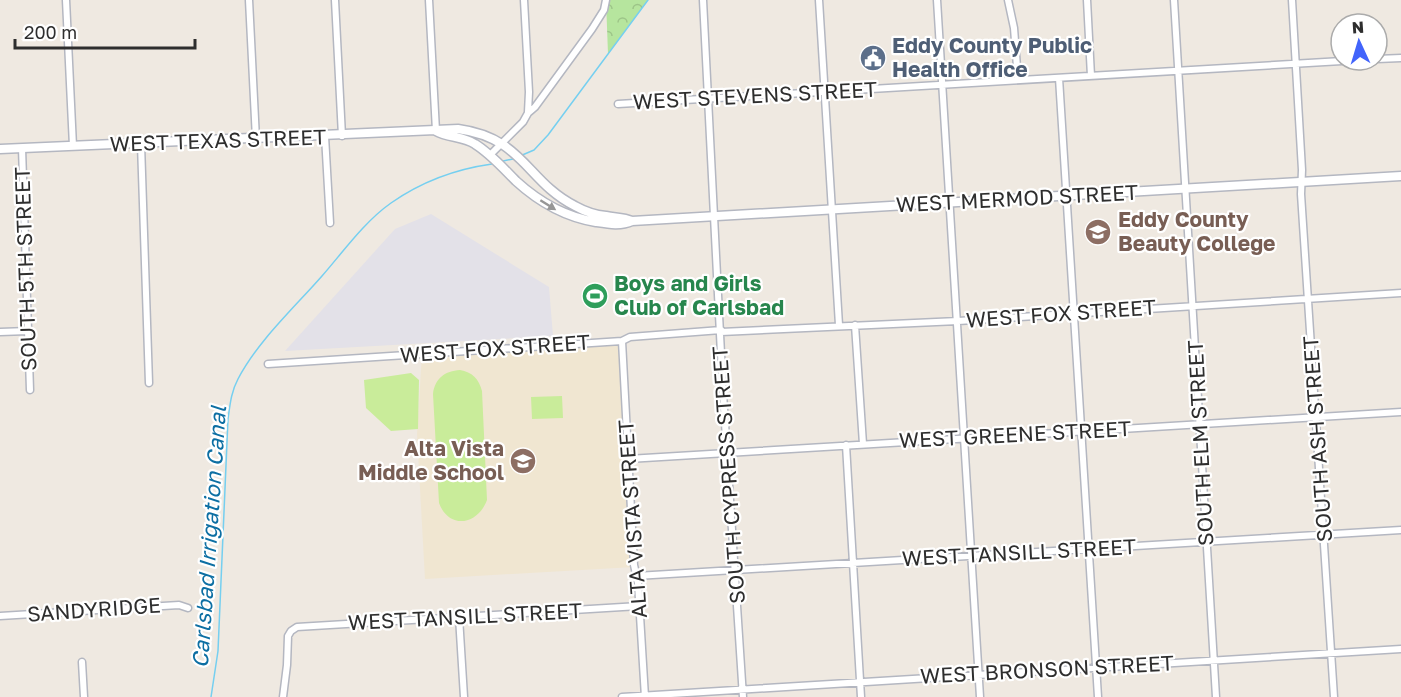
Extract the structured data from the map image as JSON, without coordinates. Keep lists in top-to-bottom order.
{
  "streets": {
    "street": [
      "WEST STEVENS STREET",
      "WEST TEXAS STREET",
      "WEST MERMOD STREET",
      "SOUTH 5TH STREET",
      "WEST FOX STREET",
      "WEST GREENE STREET",
      "SOUTH ASH STREET",
      "SOUTH ELM STREET",
      "SOUTH CYPRESS STREET",
      "ALTA VISTA STREET",
      "WEST TANSILL STREET",
      "SANDYRIDGE",
      "WEST BRONSON STREET"
    ]
  },
  "crossings": [
    ["WEST STEVENS STREET", "SOUTH ASH STREET"],
    ["WEST STEVENS STREET", "SOUTH ELM STREET"],
    ["WEST STEVENS STREET", "SOUTH CYPRESS STREET"],
    ["WEST TEXAS STREET", "WEST MERMOD STREET"],
    ["WEST TEXAS STREET", "SOUTH 5TH STREET"],
    ["WEST MERMOD STREET", "SOUTH ASH STREET"],
    ["WEST MERMOD STREET", "SOUTH ELM STREET"],
    ["WEST MERMOD STREET", "SOUTH CYPRESS STREET"],
    ["WEST FOX STREET", "SOUTH ASH STREET"],
    ["WEST FOX STREET", "SOUTH ELM STREET"],
    ["WEST FOX STREET", "SOUTH CYPRESS STREET"],
    ["WEST FOX STREET", "ALTA VISTA STREET"],
    ["WEST GREENE STREET", "SOUTH ASH STREET"],
    ["WEST GREENE STREET", "SOUTH ELM STREET"],
    ["WEST GREENE STREET", "SOUTH CYPRESS STREET"],
    ["WEST GREENE STREET", "ALTA VISTA STREET"],
    ["SOUTH ASH STREET", "WEST TANSILL STREET"],
    ["SOUTH ASH STREET", "WEST BRONSON STREET"],
    ["SOUTH ELM STREET", "WEST TANSILL STREET"],
    ["SOUTH ELM STREET", "WEST BRONSON STREET"],
    ["SOUTH CYPRESS STREET", "WEST TANSILL STREET"],
    ["SOUTH CYPRESS STREET", "WEST BRONSON STREET"],
    ["ALTA VISTA STREET", "WEST TANSILL STREET"],
    ["ALTA VISTA STREET", "WEST BRONSON STREET"]
  ],
  "water": ["Carlsbad Irrigation Canal"],
  "places": {
    "public building": ["Eddy County Public Health Office"],
    "school or university": ["Eddy County Beauty College", "Alta Vista Middle School"],
    "sports": ["Boys and Girls Club of Carlsbad"]
  },
  "scale_bar": "200 m",
  "north": "top"
}
